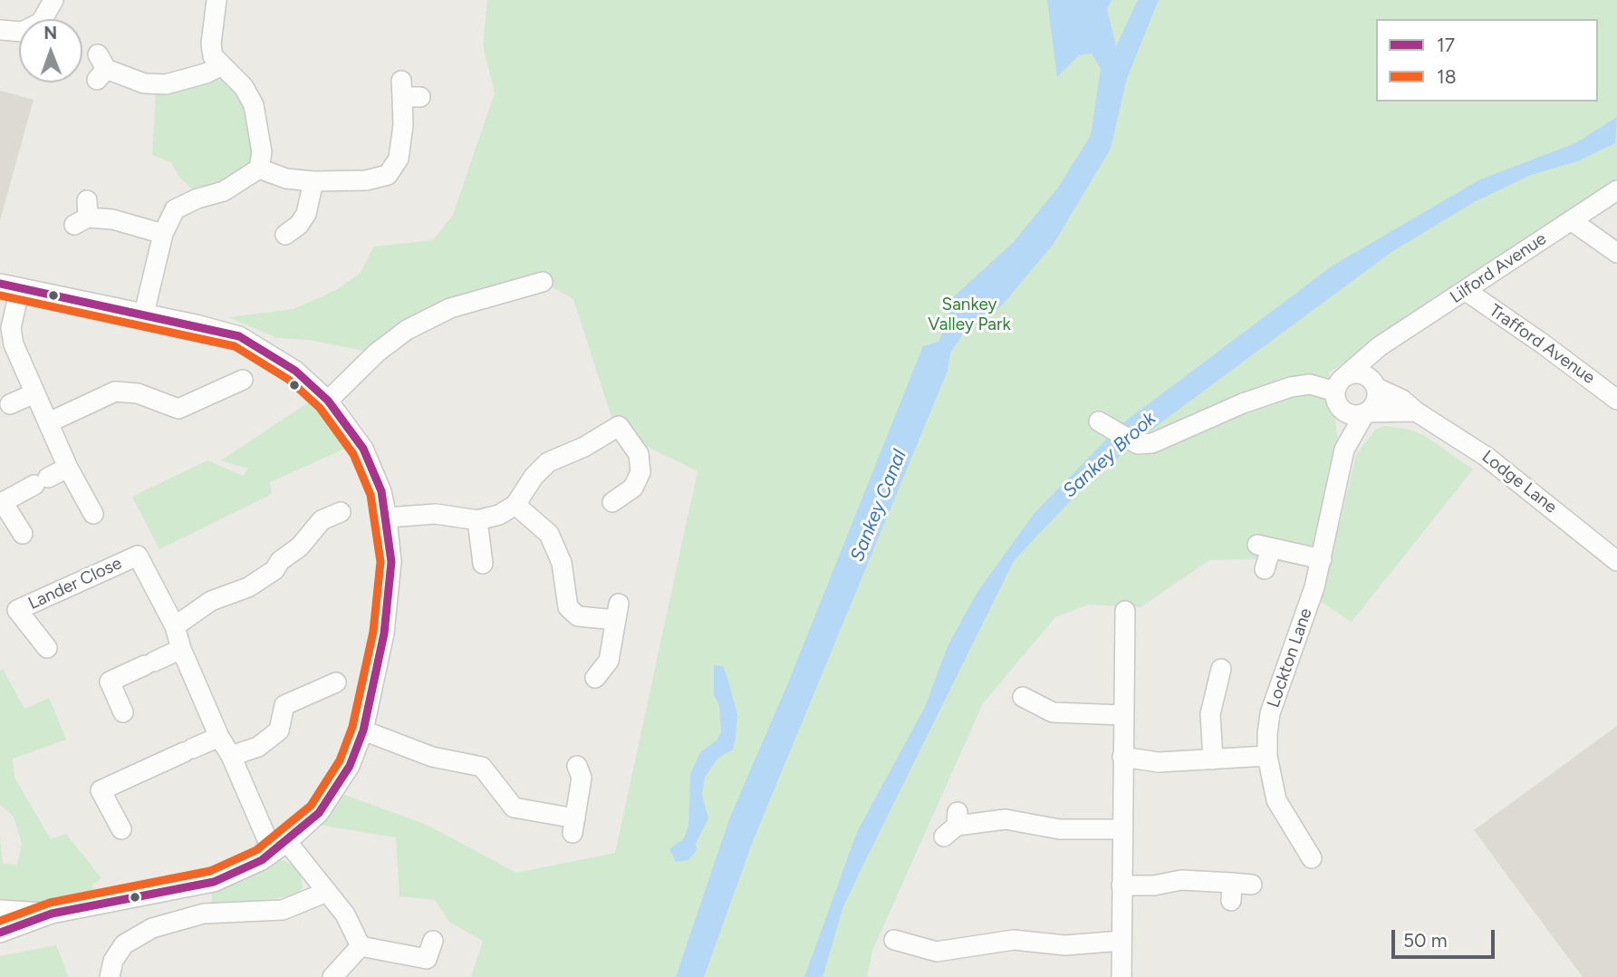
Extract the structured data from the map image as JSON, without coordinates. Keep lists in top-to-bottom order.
{
  "streets": {
    "street": [
      "Lilford Avenue",
      "Trafford Avenue",
      "Lodge Lane",
      "Lander Close",
      "Lockton Lane"
    ]
  },
  "crossings": [
    ["Lilford Avenue", "Trafford Avenue"],
    ["Lilford Avenue", "Lodge Lane"],
    ["Lilford Avenue", "Lockton Lane"],
    ["Lodge Lane", "Lockton Lane"]
  ],
  "water": ["Sankey Brook", "Sankey Canal"],
  "parks": ["Sankey Valley Park"],
  "lines": ["transit line 17", "transit line 18"],
  "legend": ["17", "18"],
  "scale_bar": "50 m",
  "north": "top"
}
